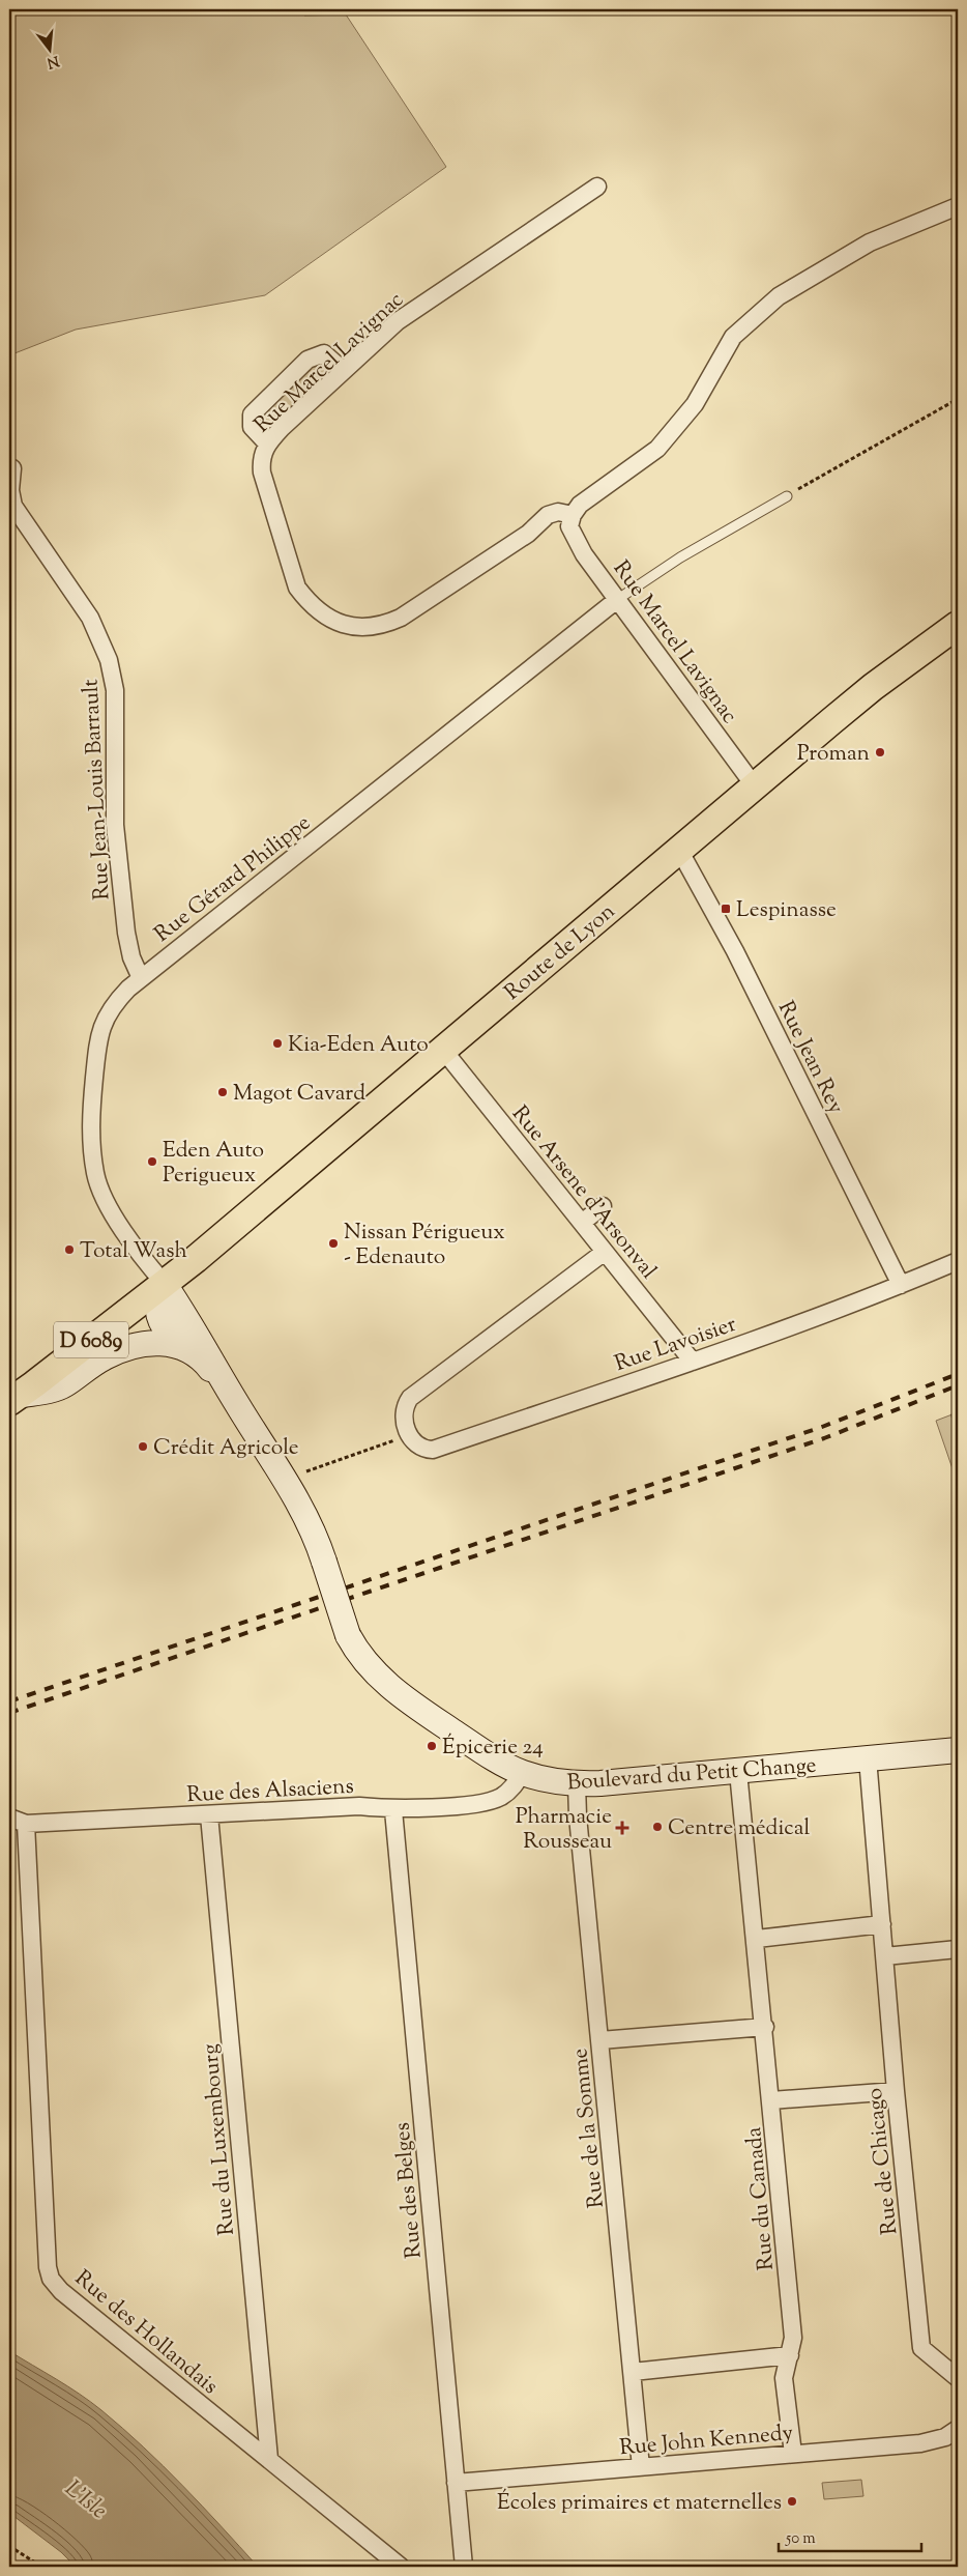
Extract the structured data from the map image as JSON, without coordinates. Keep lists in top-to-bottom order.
{
  "streets": {
    "main road": ["Route de Lyon", "D 6089", "Boulevard du Petit Change"],
    "street": [
      "Rue Marcel Lavignac",
      "Rue Jean-Louis Barrault",
      "Rue Gérard Philippe",
      "Rue Jean Rey",
      "Rue Arsene d'Arsonval",
      "Rue Lavoisier",
      "Rue des Alsaciens",
      "Rue de la Somme",
      "Rue du Luxembourg",
      "Rue de Chicago",
      "Rue des Belges",
      "Rue du Canada",
      "Rue des Hollandais",
      "Rue John Kennedy"
    ]
  },
  "crossings": [
    ["Rue Marcel Lavignac", "Rue Gérard Philippe"],
    ["Rue Marcel Lavignac", "Route de Lyon"],
    ["Rue Jean-Louis Barrault", "Rue Gérard Philippe"],
    ["Rue Gérard Philippe", "Route de Lyon"],
    ["Rue Gérard Philippe", "D 6089"],
    ["Rue Gérard Philippe", "Boulevard du Petit Change"],
    ["Route de Lyon", "Rue Jean Rey"],
    ["Route de Lyon", "Rue Arsene d'Arsonval"],
    ["Route de Lyon", "D 6089"],
    ["Route de Lyon", "Boulevard du Petit Change"],
    ["Rue Jean Rey", "Rue Lavoisier"],
    ["Rue Arsene d'Arsonval", "Rue Lavoisier"],
    ["D 6089", "Boulevard du Petit Change"],
    ["Boulevard du Petit Change", "Rue des Alsaciens"],
    ["Boulevard du Petit Change", "Rue de la Somme"],
    ["Boulevard du Petit Change", "Rue de Chicago"],
    ["Boulevard du Petit Change", "Rue du Canada"],
    ["Rue des Alsaciens", "Rue du Luxembourg"],
    ["Rue des Alsaciens", "Rue des Belges"],
    ["Rue des Alsaciens", "Rue des Hollandais"],
    ["Rue de la Somme", "Rue John Kennedy"],
    ["Rue du Luxembourg", "Rue des Hollandais"],
    ["Rue des Belges", "Rue John Kennedy"],
    ["Rue du Canada", "Rue John Kennedy"]
  ],
  "water": ["L'Isle"],
  "places": {
    "other": [
      "Proman",
      "Kia-Eden Auto",
      "Magot Cavard",
      "Eden Auto Perigueux",
      "Nissan Périgueux - Edenauto",
      "Total Wash",
      "Crédit Agricole",
      "Épicerie 24",
      "Centre médical",
      "Écoles primaires et maternelles"
    ],
    "transit": ["Lespinasse"],
    "health": ["Pharmacie Rousseau"]
  },
  "scale_bar": "50 m",
  "north": "bottom"
}
